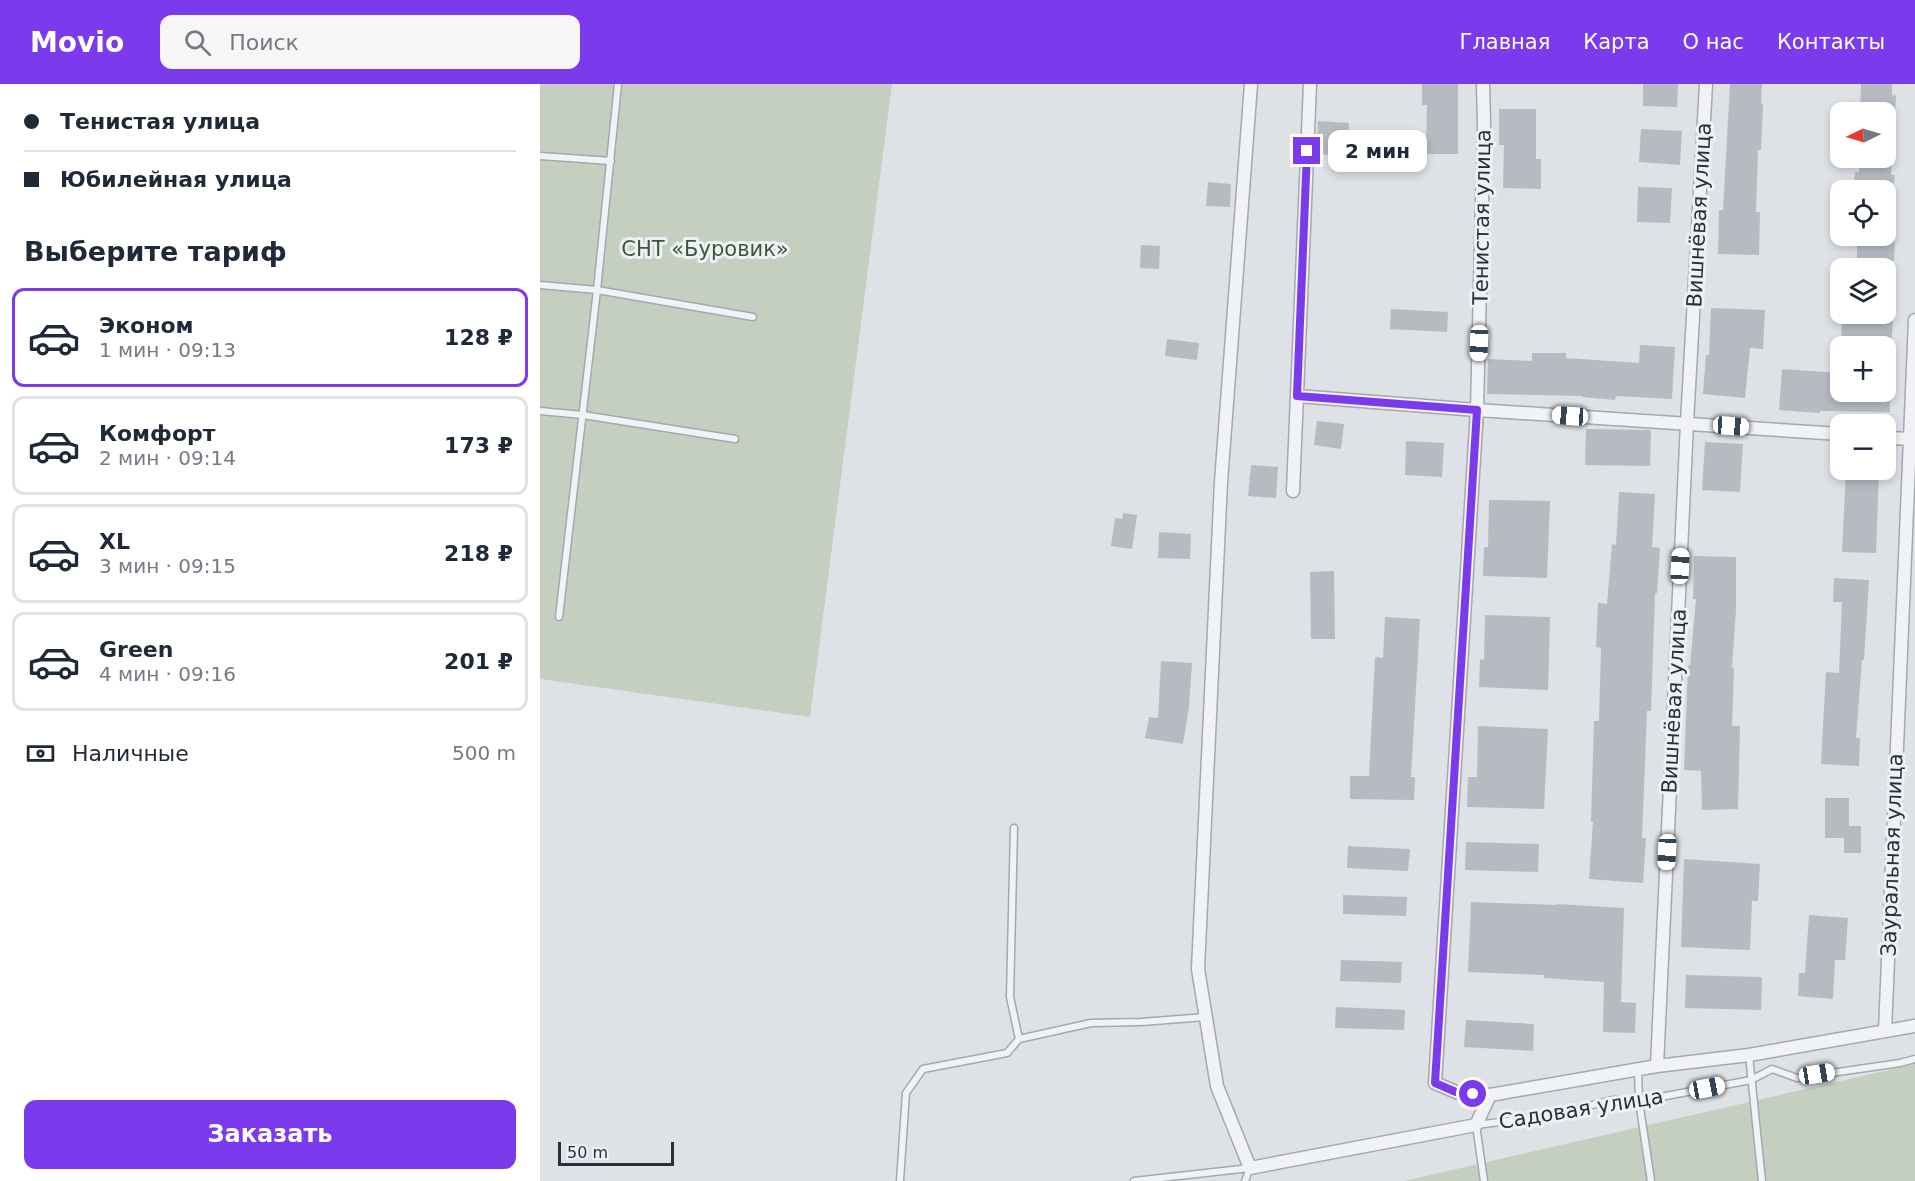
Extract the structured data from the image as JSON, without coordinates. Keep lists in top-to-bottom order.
{
  "streets": {
    "street": ["Вишнёвая улица", "Тенистая улица", "Зауральная улица"],
    "lane": ["Садовая улица"]
  },
  "parks": ["СНТ «Буровик»"],
  "scale_bar": "50 m",
  "north": "left",
  "page": {
    "header": "Movio",
    "search": "Поиск",
    "nav": [
      "Главная",
      "Карта",
      "О нас",
      "Контакты"
    ],
    "banner": ["Тенистая улица", "Юбилейная улица"],
    "map_buttons": ["+", "−"],
    "bubble": "2 мин",
    "heading": "Выберите тариф",
    "list": [
      {
        "name": "Эконом",
        "note": "1 мин · 09:13",
        "value": "128 ₽"
      },
      {
        "name": "Комфорт",
        "note": "2 мин · 09:14",
        "value": "173 ₽"
      },
      {
        "name": "XL",
        "note": "3 мин · 09:15",
        "value": "218 ₽"
      },
      {
        "name": "Green",
        "note": "4 мин · 09:16",
        "value": "201 ₽"
      }
    ],
    "pay": ["Наличные", "500 m"],
    "buttons": "Заказать",
    "scale": "50 m"
  }
}
